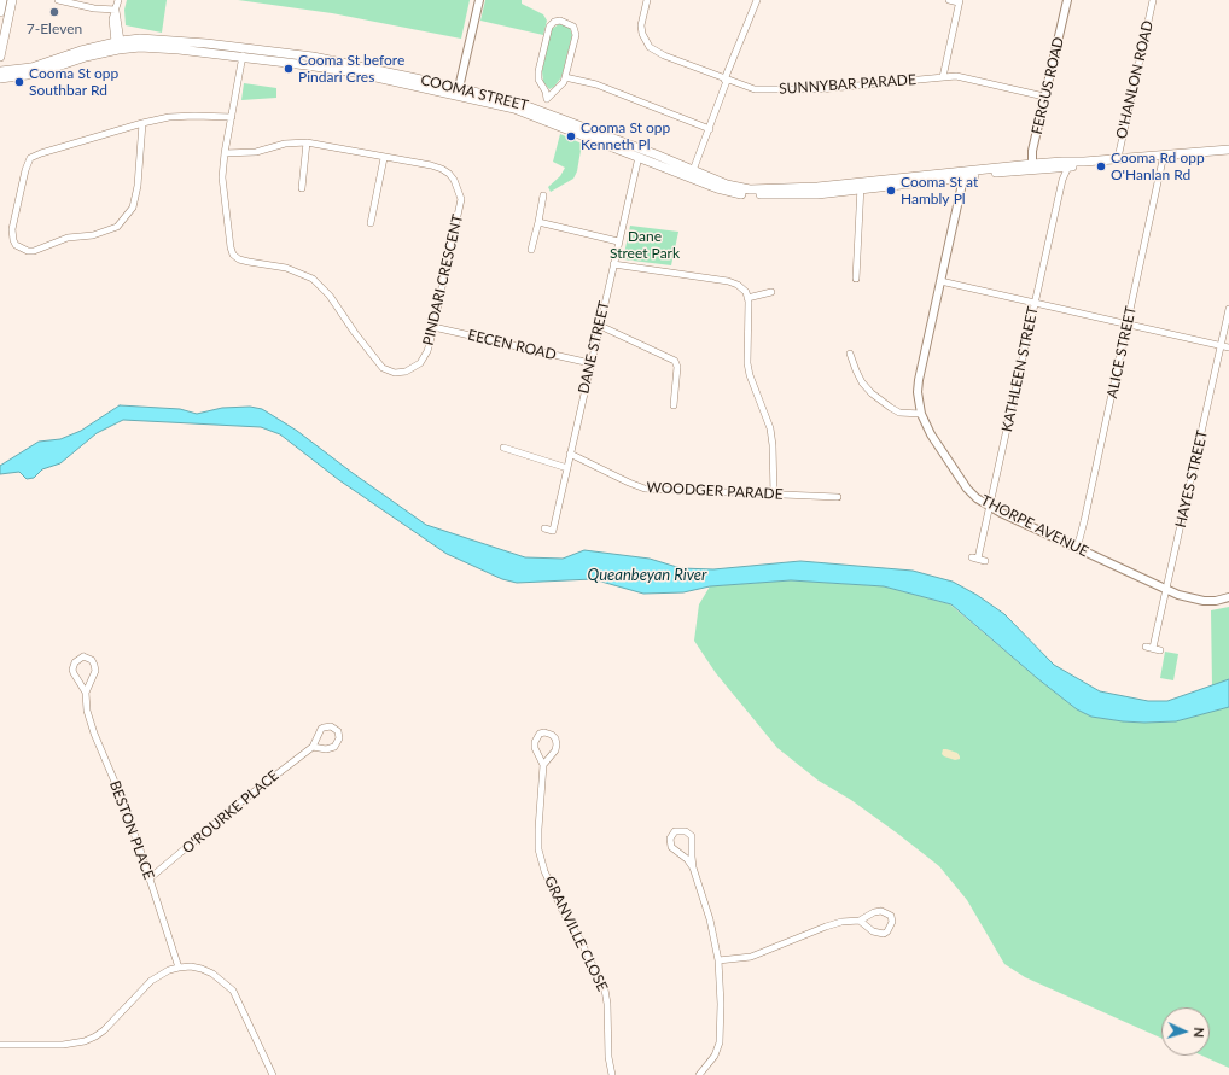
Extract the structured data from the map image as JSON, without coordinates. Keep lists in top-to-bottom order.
{
  "streets": {
    "main road": ["COOMA STREET"],
    "street": [
      "O'HANLON ROAD",
      "SUNNYBAR PARADE",
      "FERGUS ROAD",
      "PINDARI CRESCENT",
      "EECEN ROAD",
      "DANE STREET",
      "ALICE STREET",
      "KATHLEEN STREET",
      "HAYES STREET",
      "WOODGER PARADE",
      "THORPE AVENUE",
      "O'ROURKE PLACE",
      "BESTON PLACE",
      "GRANVILLE CLOSE"
    ]
  },
  "crossings": [
    ["O'HANLON ROAD", "COOMA STREET"],
    ["SUNNYBAR PARADE", "FERGUS ROAD"],
    ["FERGUS ROAD", "COOMA STREET"],
    ["COOMA STREET", "PINDARI CRESCENT"],
    ["COOMA STREET", "DANE STREET"],
    ["COOMA STREET", "ALICE STREET"],
    ["COOMA STREET", "KATHLEEN STREET"],
    ["COOMA STREET", "THORPE AVENUE"],
    ["PINDARI CRESCENT", "EECEN ROAD"],
    ["EECEN ROAD", "DANE STREET"],
    ["DANE STREET", "WOODGER PARADE"],
    ["ALICE STREET", "THORPE AVENUE"],
    ["KATHLEEN STREET", "THORPE AVENUE"],
    ["HAYES STREET", "THORPE AVENUE"],
    ["O'ROURKE PLACE", "BESTON PLACE"]
  ],
  "water": ["Queanbeyan River"],
  "parks": ["Dane Street Park"],
  "places": [
    "7-Eleven",
    "Cooma St before Pindari Cres",
    "Cooma St opp Southbar Rd",
    "Cooma St opp Kenneth Pl",
    "Cooma Rd opp O'Hanlan Rd",
    "Cooma St at Hambly Pl"
  ],
  "north": "right"
}
